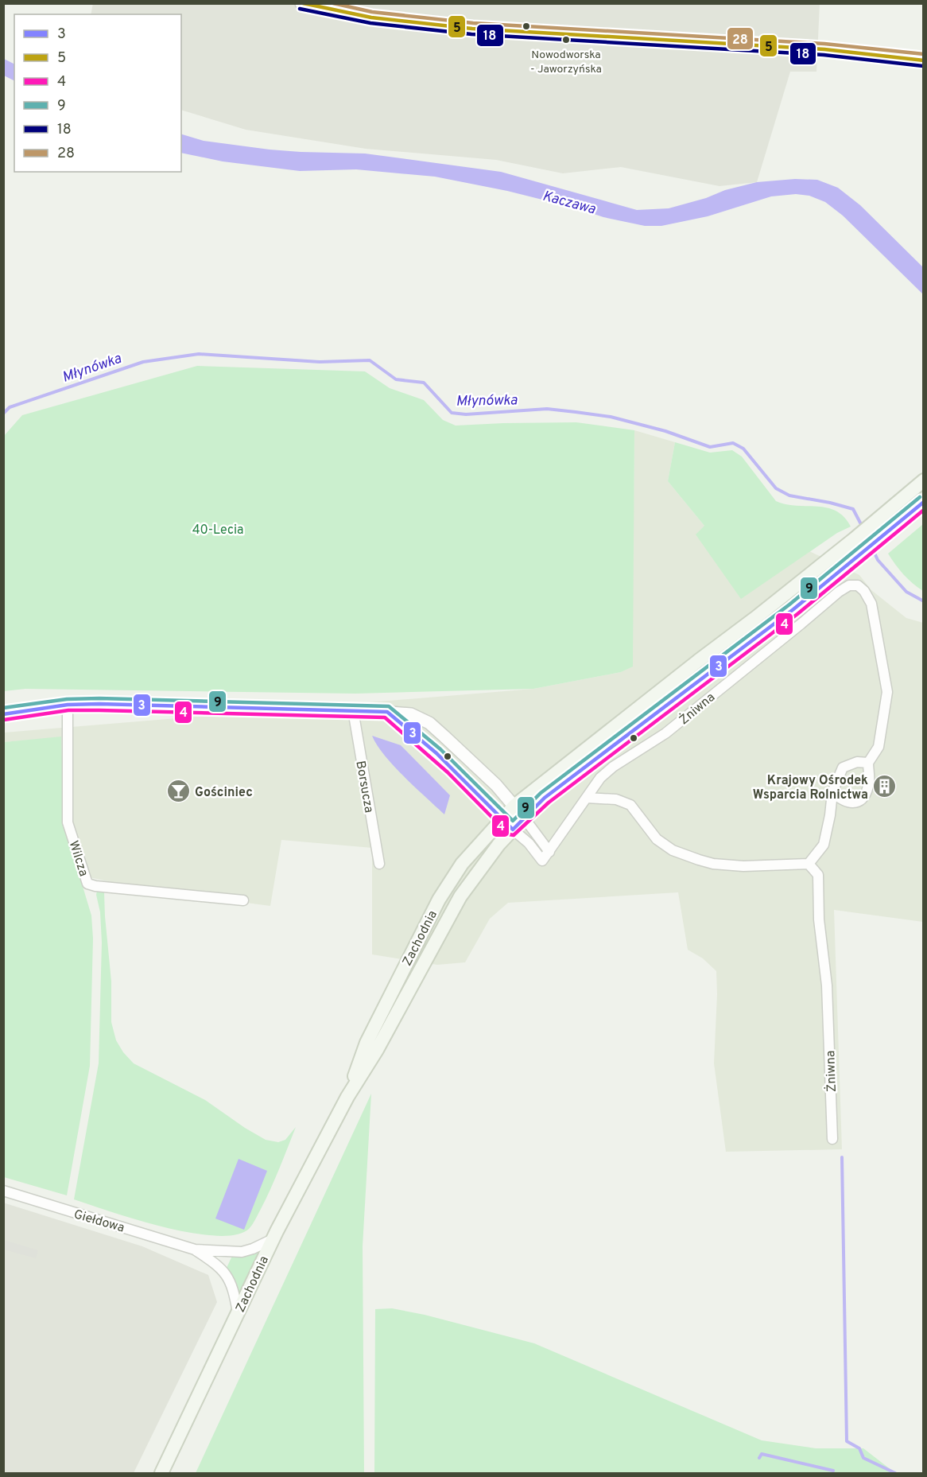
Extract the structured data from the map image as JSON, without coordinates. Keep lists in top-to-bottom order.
{
  "streets": {
    "main road": ["Zachodnia"],
    "street": [
      "Żniwna",
      "Borsucza",
      "Wilcza",
      "Giełdowa"
    ]
  },
  "crossings": [
    ["Żniwna", "Zachodnia"],
    ["Zachodnia", "Giełdowa"]
  ],
  "water": ["Kaczawa", "Młynówka"],
  "parks": ["40-Lecia"],
  "places": {
    "other": ["Nowodworska - Jaworzyńska"],
    "building": ["Krajowy Ośrodek Wsparcia Rolnictwa"],
    "bar": ["Gościniec"]
  },
  "lines": [
    "transit line 5",
    "transit line 28",
    "transit line 18",
    "transit line 9",
    "transit line 3",
    "transit line 4"
  ],
  "legend": [
    "3",
    "5",
    "4",
    "9",
    "18",
    "28"
  ]
}
